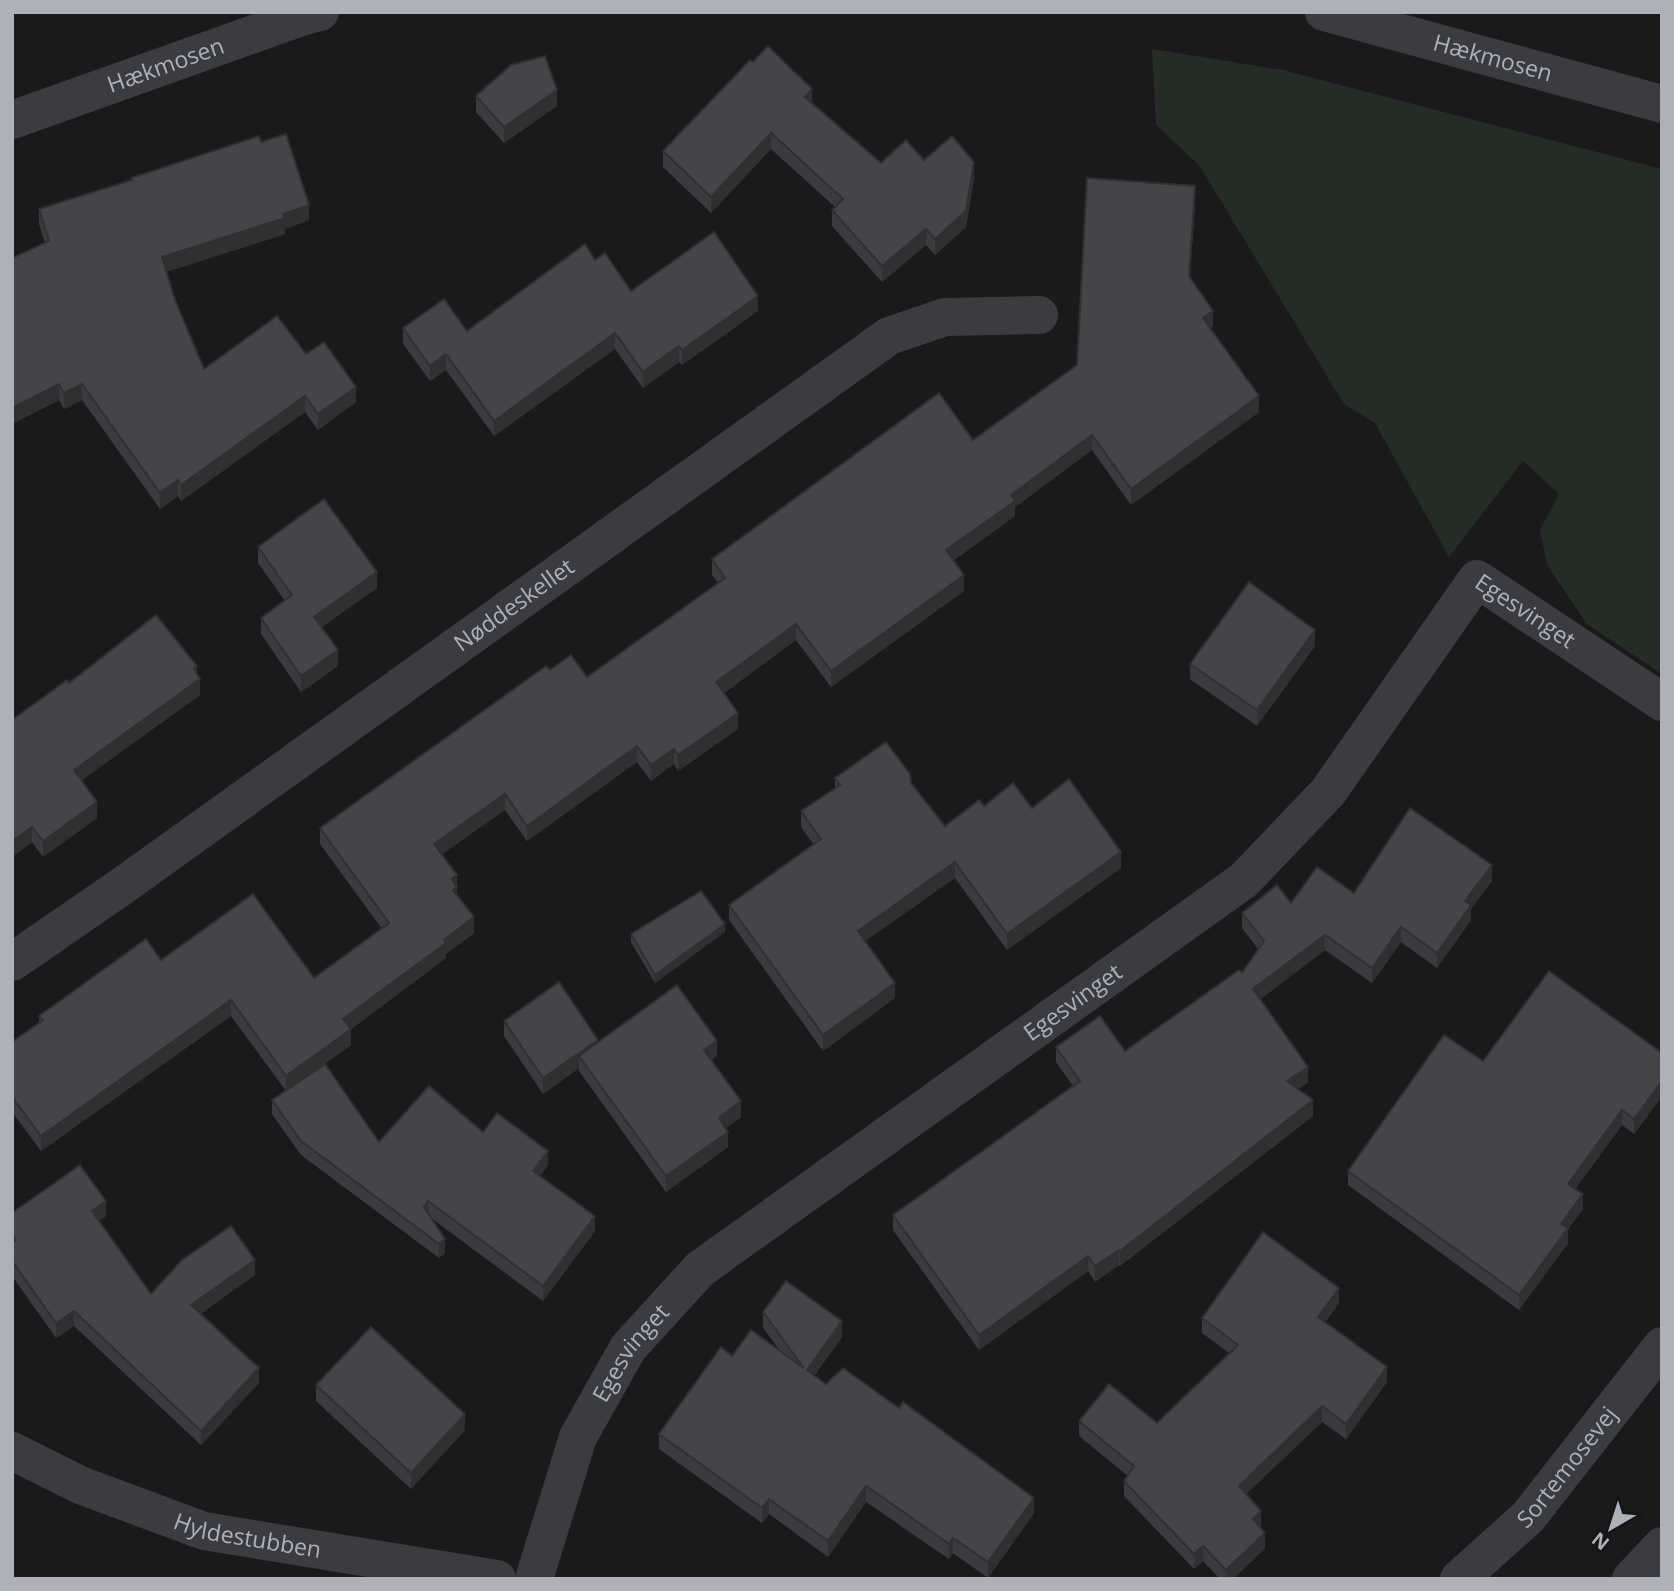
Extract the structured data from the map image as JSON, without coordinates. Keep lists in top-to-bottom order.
{
  "streets": {
    "street": [
      "Hækmosen",
      "Nøddeskellet",
      "Egesvinget",
      "Sortemosevej",
      "Hyldestubben"
    ]
  },
  "north": "bottom left"
}
